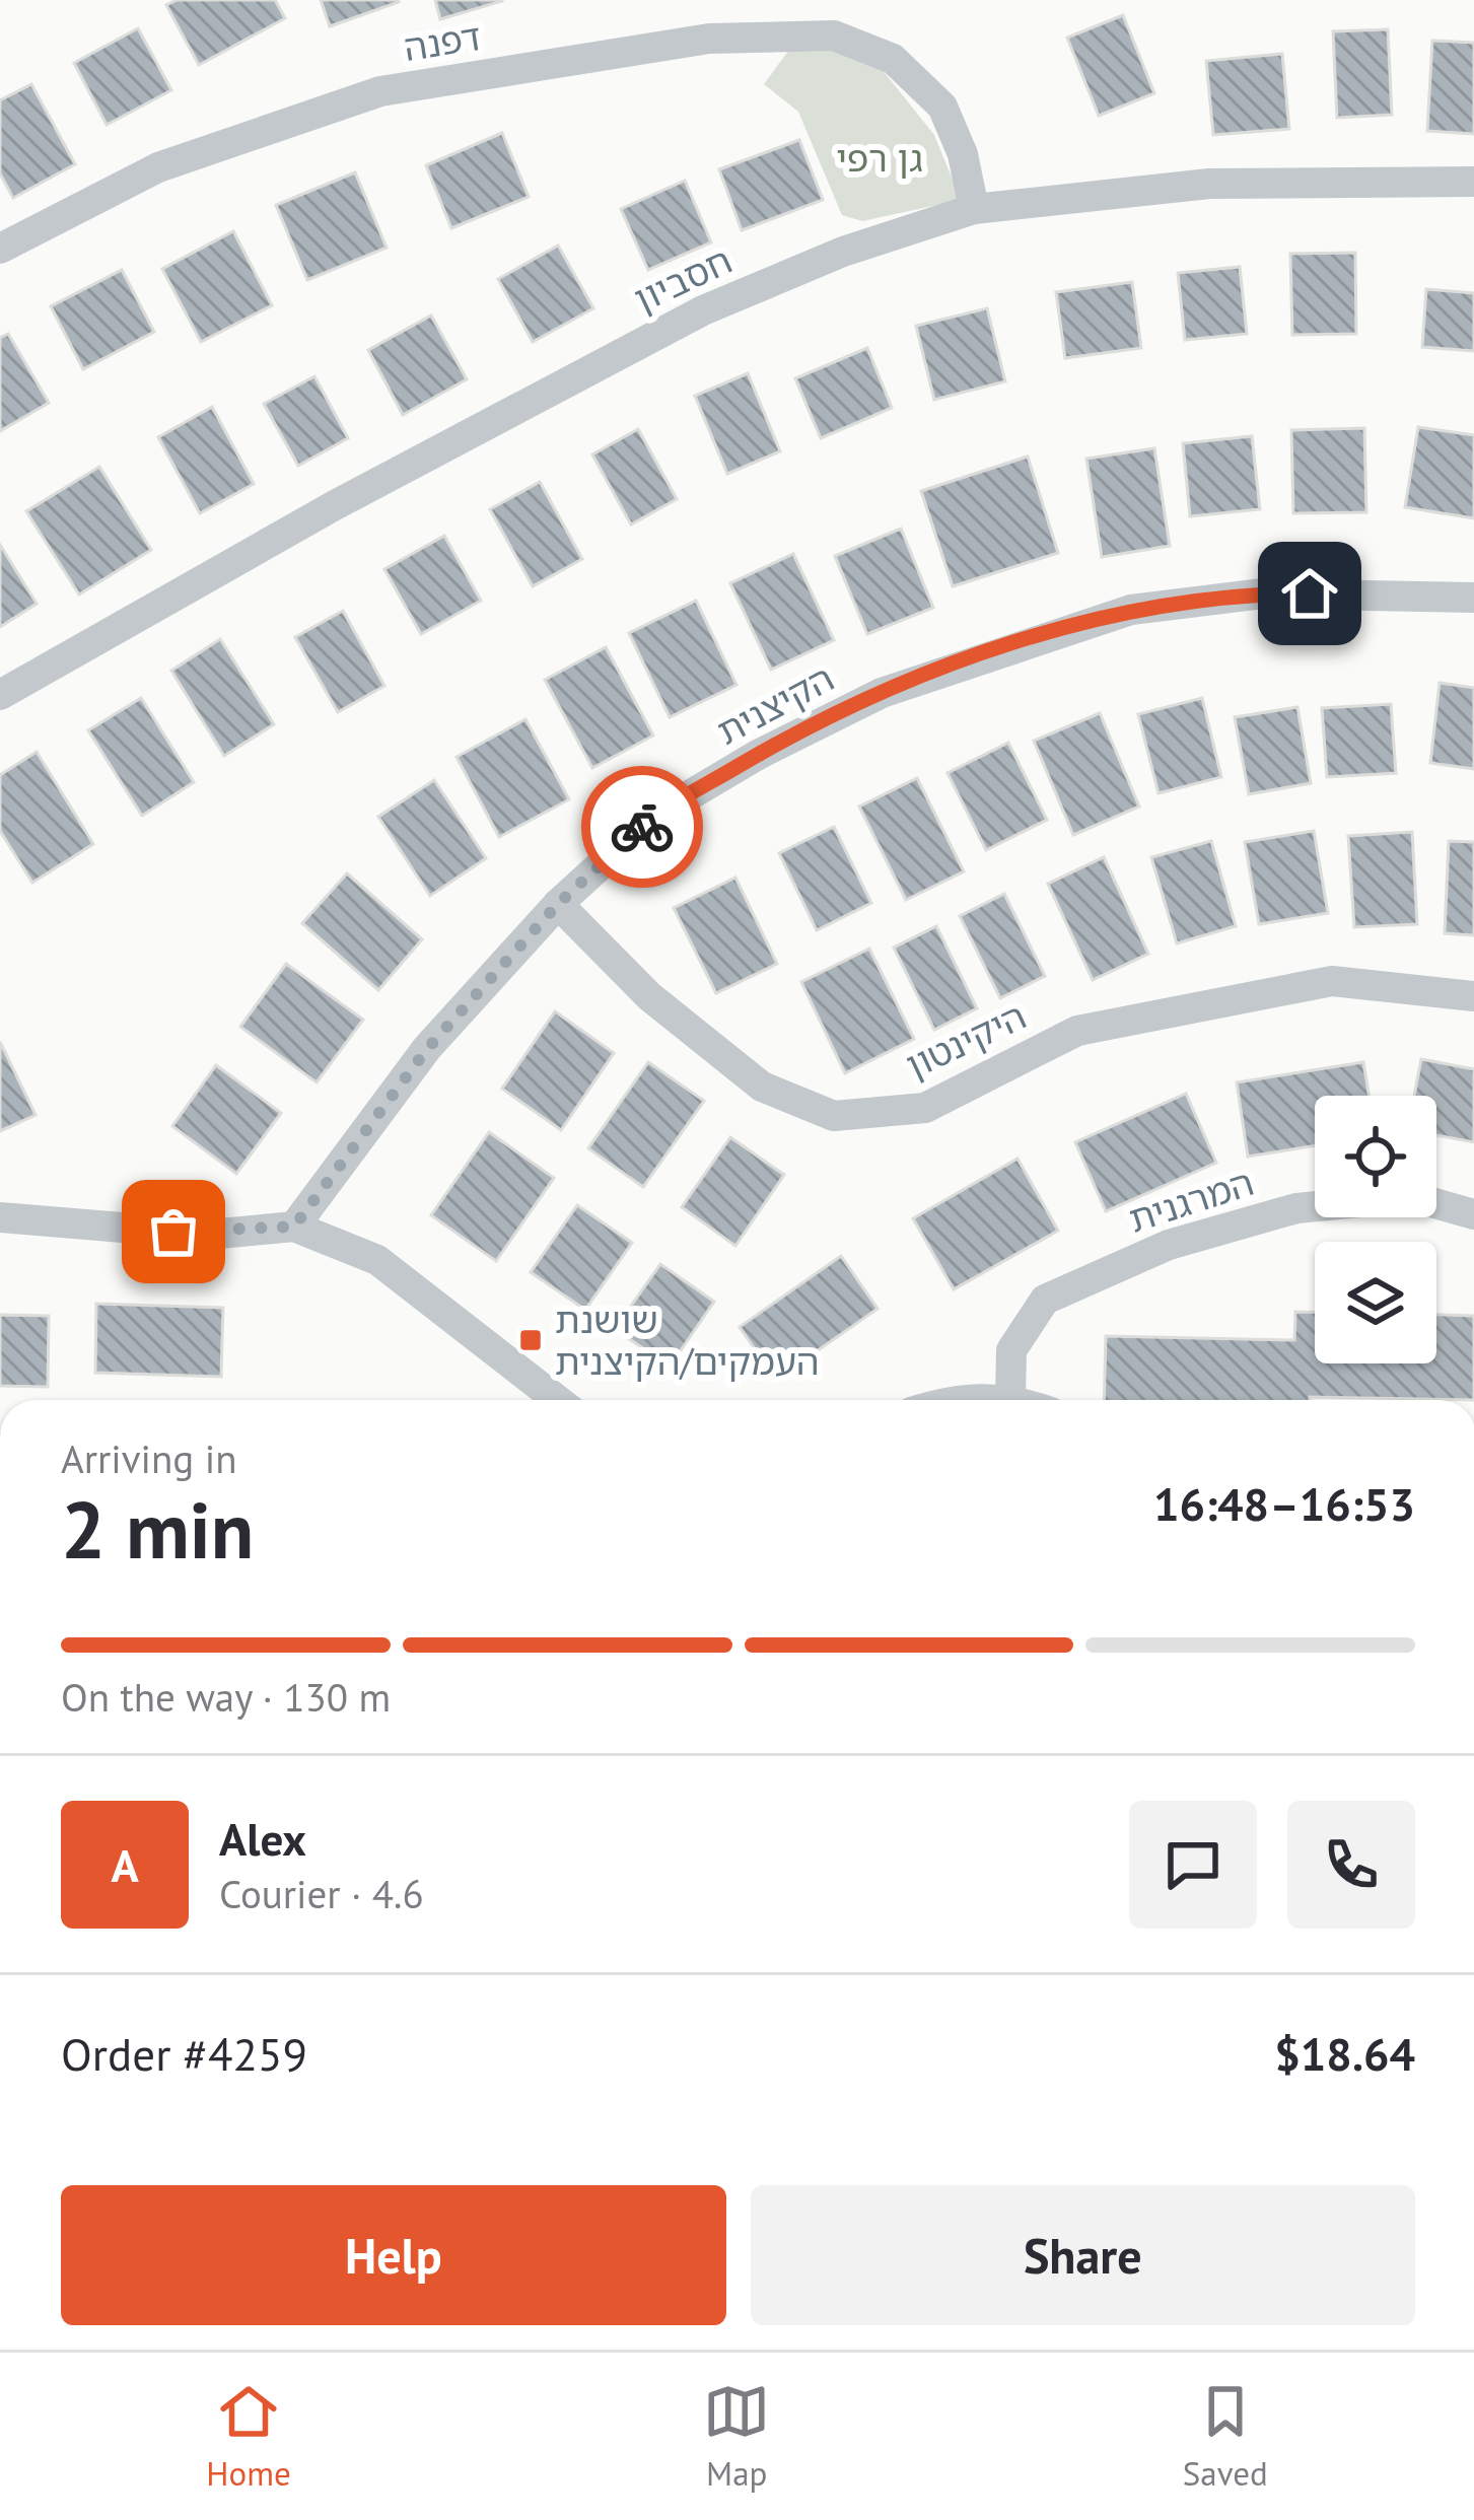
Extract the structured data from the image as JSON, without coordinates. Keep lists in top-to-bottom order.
{
  "streets": {
    "street": [
      "דפנה",
      "חסביון",
      "הקיצנית",
      "היקינטון",
      "המרגנית"
    ]
  },
  "crossings": [
    ["דפנה", "חסביון"],
    ["הקיצנית", "היקינטון"]
  ],
  "parks": ["גן רפי"],
  "places": {
    "transit": ["שושנת העמקים/הקיצנית"]
  },
  "page": {
    "heading": ["2 min", "Arriving in", "16:48–16:53"],
    "panel": [
      "Alex",
      "Courier · 4.6",
      "Order #4259",
      "$18.64"
    ],
    "bar": "On the way · 130 m",
    "round": "A",
    "buttons": ["Help", "Share"],
    "tabs": ["Home", "Map", "Saved"]
  }
}
